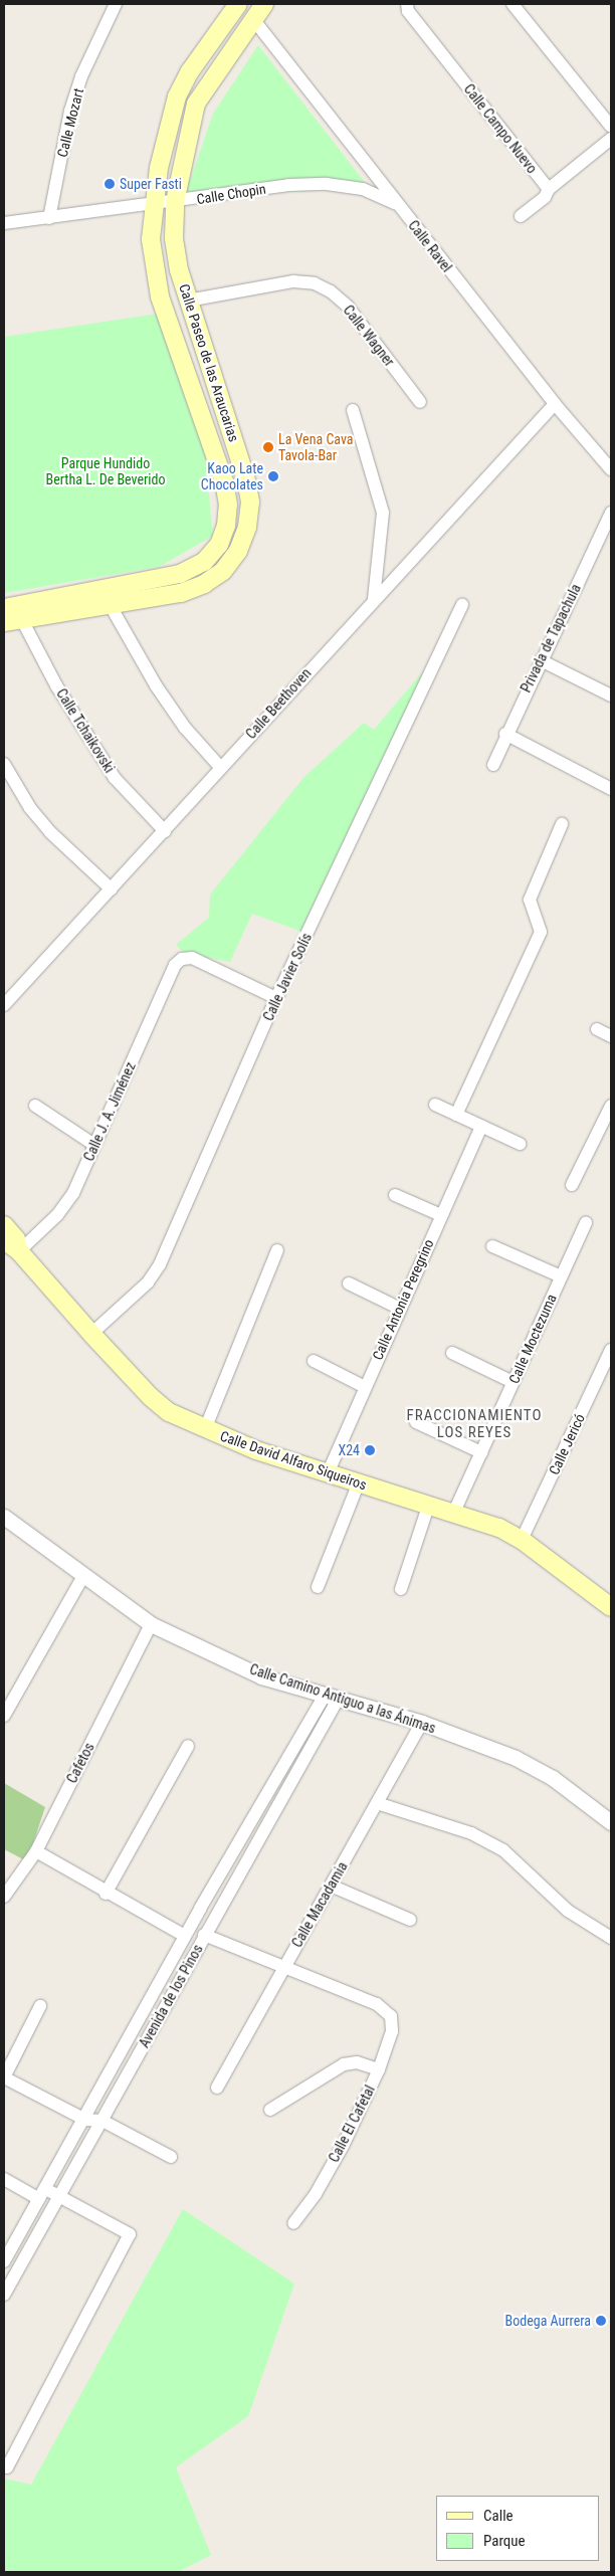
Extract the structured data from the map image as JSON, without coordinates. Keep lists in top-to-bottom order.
{
  "streets": {
    "main road": ["Calle Paseo de las Araucarias", "Calle David Alfaro Siqueiros"],
    "street": [
      "Calle Mozart",
      "Calle Campo Nuevo",
      "Calle Chopin",
      "Calle Ravel",
      "Calle Wagner",
      "Privada de Tapachula",
      "Calle Beethoven",
      "Calle Tchaikovski",
      "Calle Javier Solís",
      "Calle J. A. Jiménez",
      "Calle Antonia Peregrino",
      "Calle Moctezuma",
      "Calle Jericó",
      "Calle Camino Antiguo a las Ánimas",
      "Cafetos",
      "Calle Macadamia",
      "Avenida de los Pinos",
      "Calle El Cafetal"
    ]
  },
  "crossings": [
    ["Calle Mozart", "Calle Chopin"],
    ["Calle Chopin", "Calle Ravel"],
    ["Calle Chopin", "Calle Paseo de las Araucarias"],
    ["Calle Ravel", "Calle Paseo de las Araucarias"],
    ["Calle Ravel", "Calle Beethoven"],
    ["Calle Wagner", "Calle Paseo de las Araucarias"],
    ["Calle Paseo de las Araucarias", "Calle Tchaikovski"],
    ["Calle Beethoven", "Calle Tchaikovski"],
    ["Calle Javier Solís", "Calle J. A. Jiménez"],
    ["Calle Javier Solís", "Calle David Alfaro Siqueiros"],
    ["Calle J. A. Jiménez", "Calle David Alfaro Siqueiros"],
    ["Calle Antonia Peregrino", "Calle David Alfaro Siqueiros"],
    ["Calle Moctezuma", "Calle David Alfaro Siqueiros"],
    ["Calle Jericó", "Calle David Alfaro Siqueiros"],
    ["Calle Camino Antiguo a las Ánimas", "Cafetos"],
    ["Calle Camino Antiguo a las Ánimas", "Calle Macadamia"],
    ["Calle Camino Antiguo a las Ánimas", "Avenida de los Pinos"],
    ["Calle Macadamia", "Calle El Cafetal"]
  ],
  "districts": ["FRACCIONAMIENTO LOS REYES"],
  "parks": ["Parque Hundido Bertha L. De Beverido"],
  "places": [
    "Super Fasti",
    "La Vena Cava Tavola-Bar",
    "Kaoo Late Chocolates",
    "X24",
    "Bodega Aurrera"
  ],
  "legend": ["Calle", "Parque"]
}
